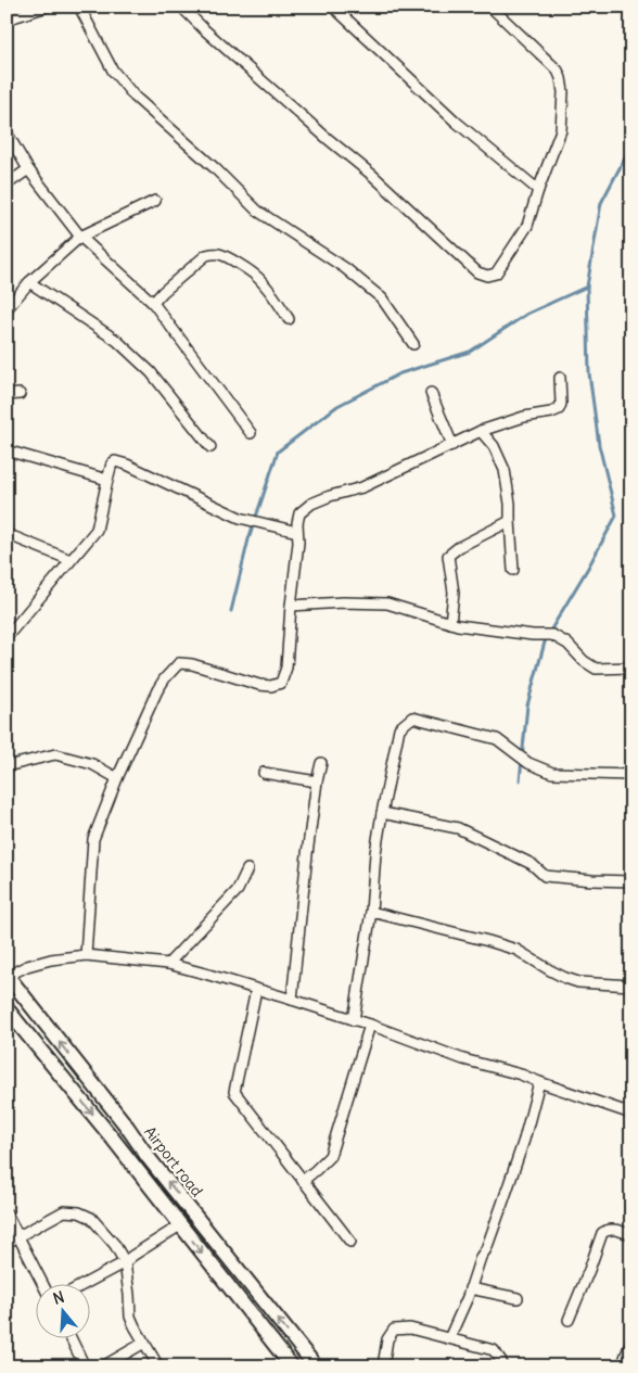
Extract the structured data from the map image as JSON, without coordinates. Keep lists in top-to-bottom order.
{
  "streets": {
    "main road": ["Airport road"]
  },
  "north": "top"
}
